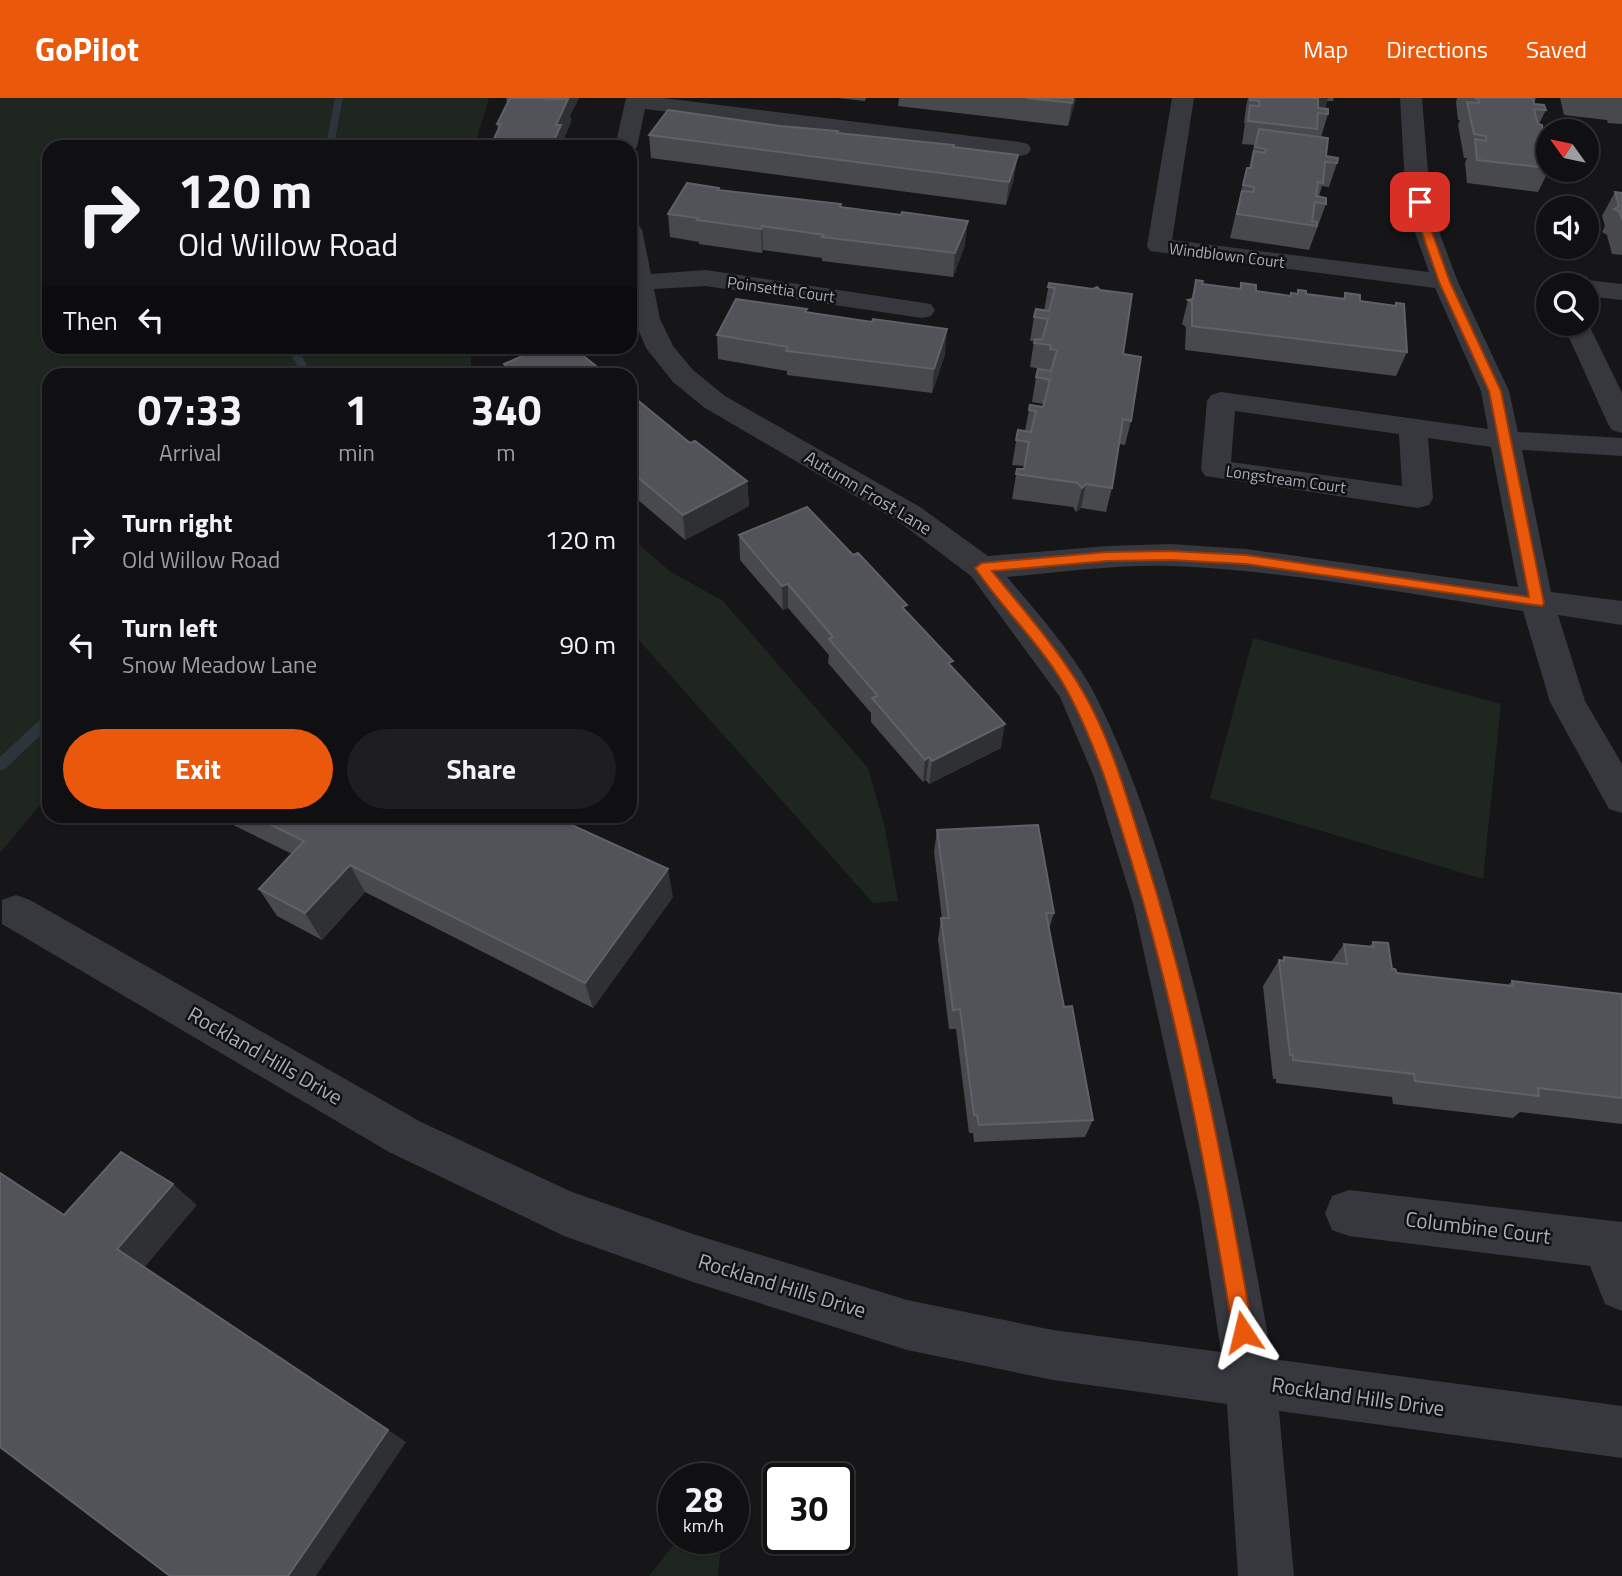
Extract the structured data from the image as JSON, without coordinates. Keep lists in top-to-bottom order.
{
  "streets": {
    "street": [
      "Windblown Court",
      "Poinsettia Court",
      "Longstream Court",
      "Autumn Frost Lane",
      "Rockland Hills Drive",
      "Columbine Court"
    ]
  },
  "crossings": [
    ["Poinsettia Court", "Autumn Frost Lane"],
    ["Autumn Frost Lane", "Rockland Hills Drive"]
  ],
  "north": "top left",
  "page": {
    "header": "GoPilot",
    "nav": ["Map", "Directions", "Saved"],
    "turn": ["120 m", "Old Willow Road"],
    "then": "Then",
    "eta": [
      "07:33",
      "Arrival",
      "1",
      "min",
      "340",
      "m"
    ],
    "list": [
      {
        "name": "Turn right",
        "note": "Old Willow Road",
        "value": "120 m"
      },
      {
        "name": "Turn left",
        "note": "Snow Meadow Lane",
        "value": "90 m"
      }
    ],
    "buttons": ["Exit", "Share"],
    "speed": "28 km/h",
    "limit": "30"
  }
}
